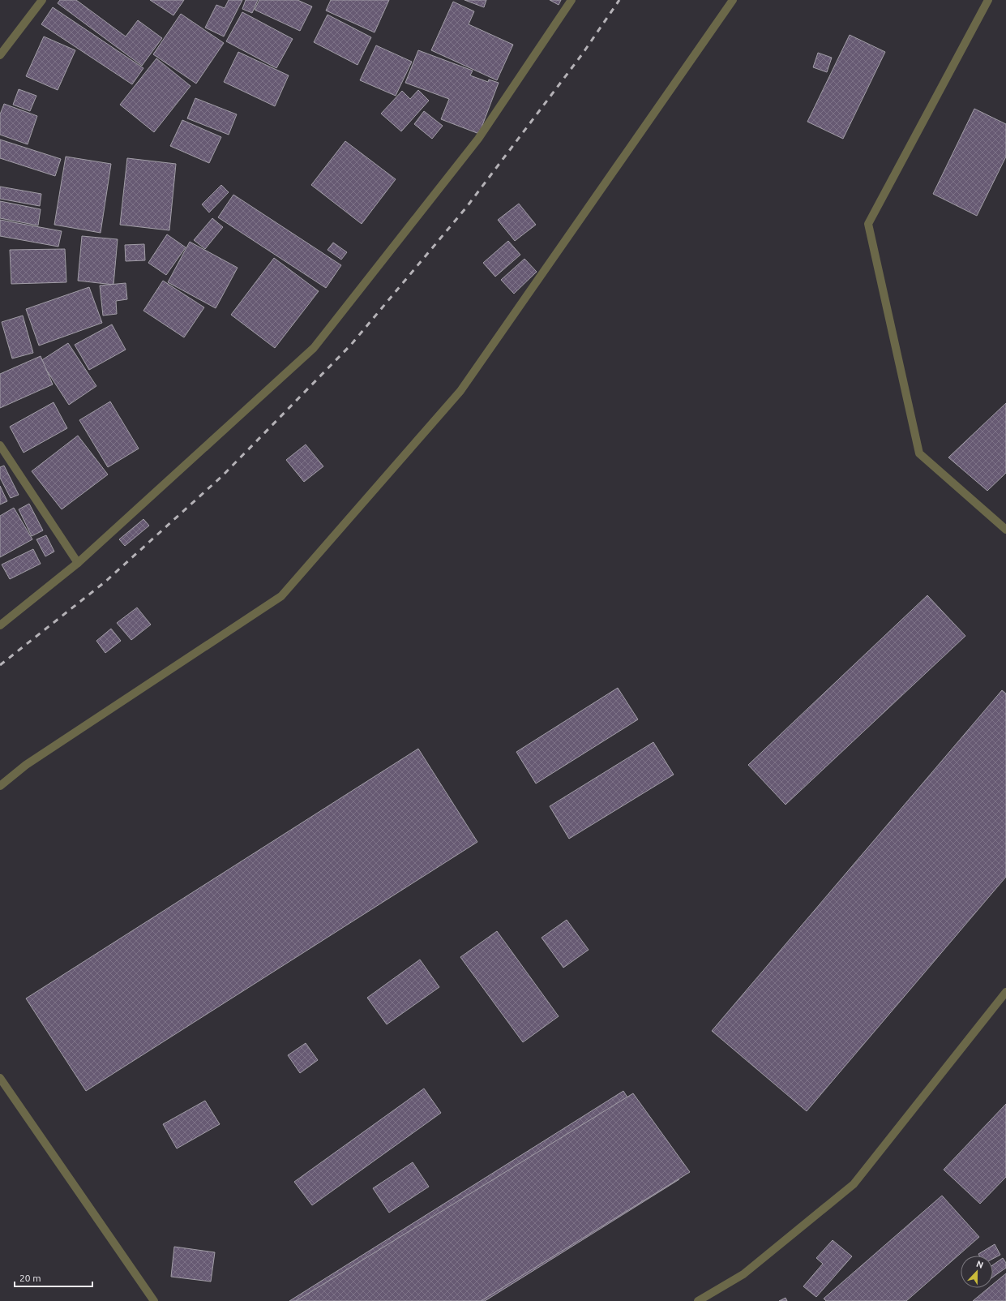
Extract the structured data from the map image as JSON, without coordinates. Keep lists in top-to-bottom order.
{
  "scale_bar": "20 m",
  "north": "top"
}
